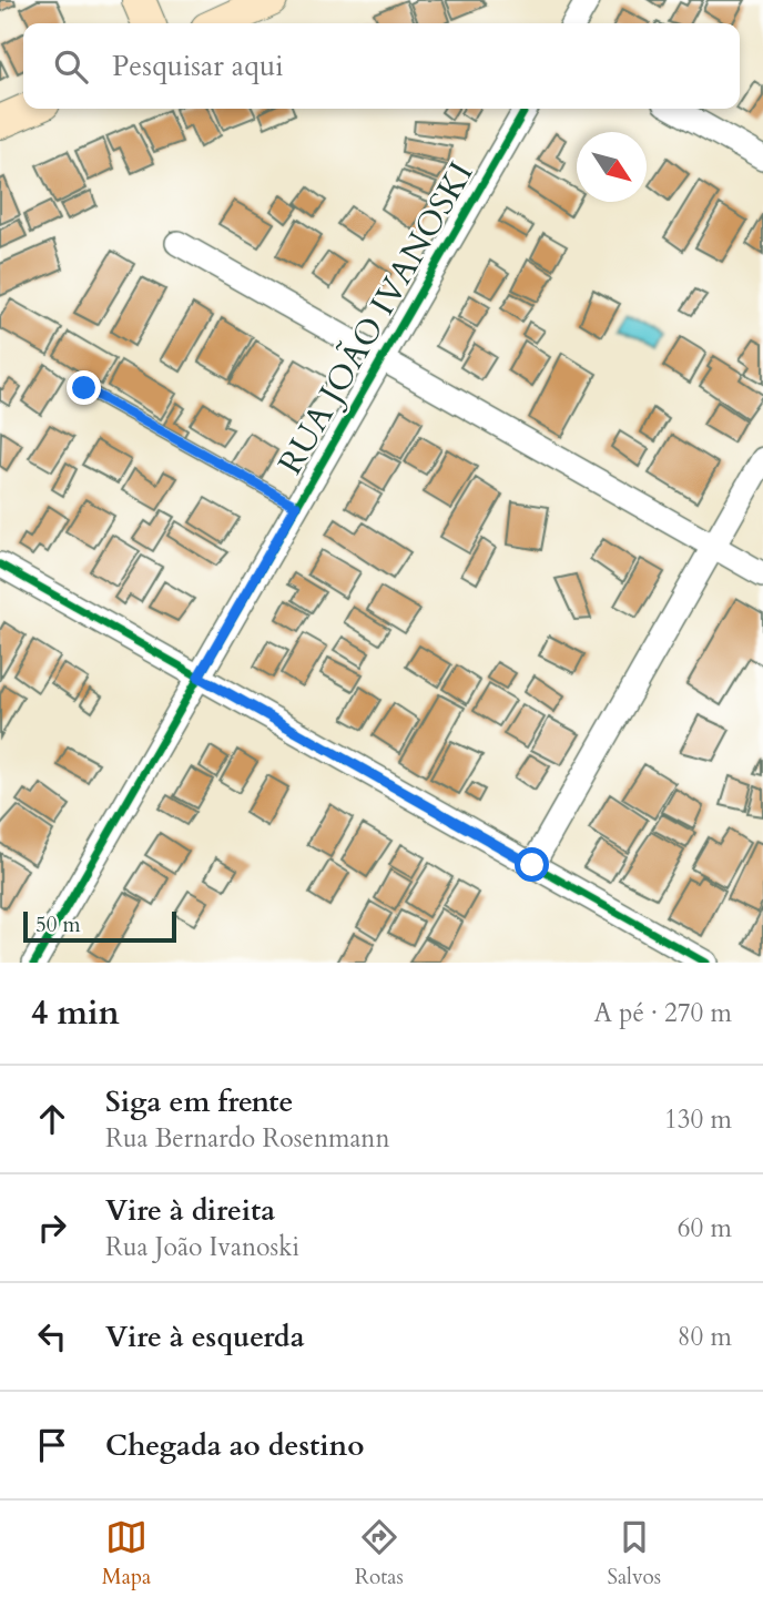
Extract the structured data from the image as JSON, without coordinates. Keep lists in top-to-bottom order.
{
  "streets": {
    "street": ["RUA JOÃO IVANOSKI"]
  },
  "scale_bar": "50 m",
  "north": "bottom right",
  "page": {
    "search": "Pesquisar aqui",
    "scale": "50 m",
    "heading": ["4 min", "A pé · 270 m"],
    "list": [
      ["Siga em frente", "Rua Bernardo Rosenmann", "130 m"],
      ["Vire à direita", "Rua João Ivanoski", "60 m"],
      ["Vire à esquerda", "80 m"],
      "Chegada ao destino"
    ],
    "nav": ["Mapa", "Rotas", "Salvos"]
  }
}
